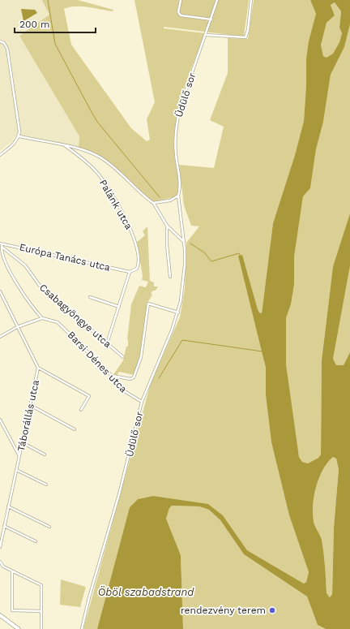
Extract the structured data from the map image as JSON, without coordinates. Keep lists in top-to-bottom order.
{
  "streets": {
    "street": [
      "Üdülő sor",
      "Palánk utca",
      "Európa Tanács utca",
      "Csabagyöngye utca",
      "Barsi Dénes utca",
      "Táborállás utca"
    ]
  },
  "crossings": [
    ["Üdülő sor", "Barsi Dénes utca"],
    ["Palánk utca", "Európa Tanács utca"],
    ["Európa Tanács utca", "Csabagyöngye utca"]
  ],
  "water": ["Öböl szabadstrand"],
  "places": ["rendezvény terem"],
  "scale_bar": "200 m"
}
